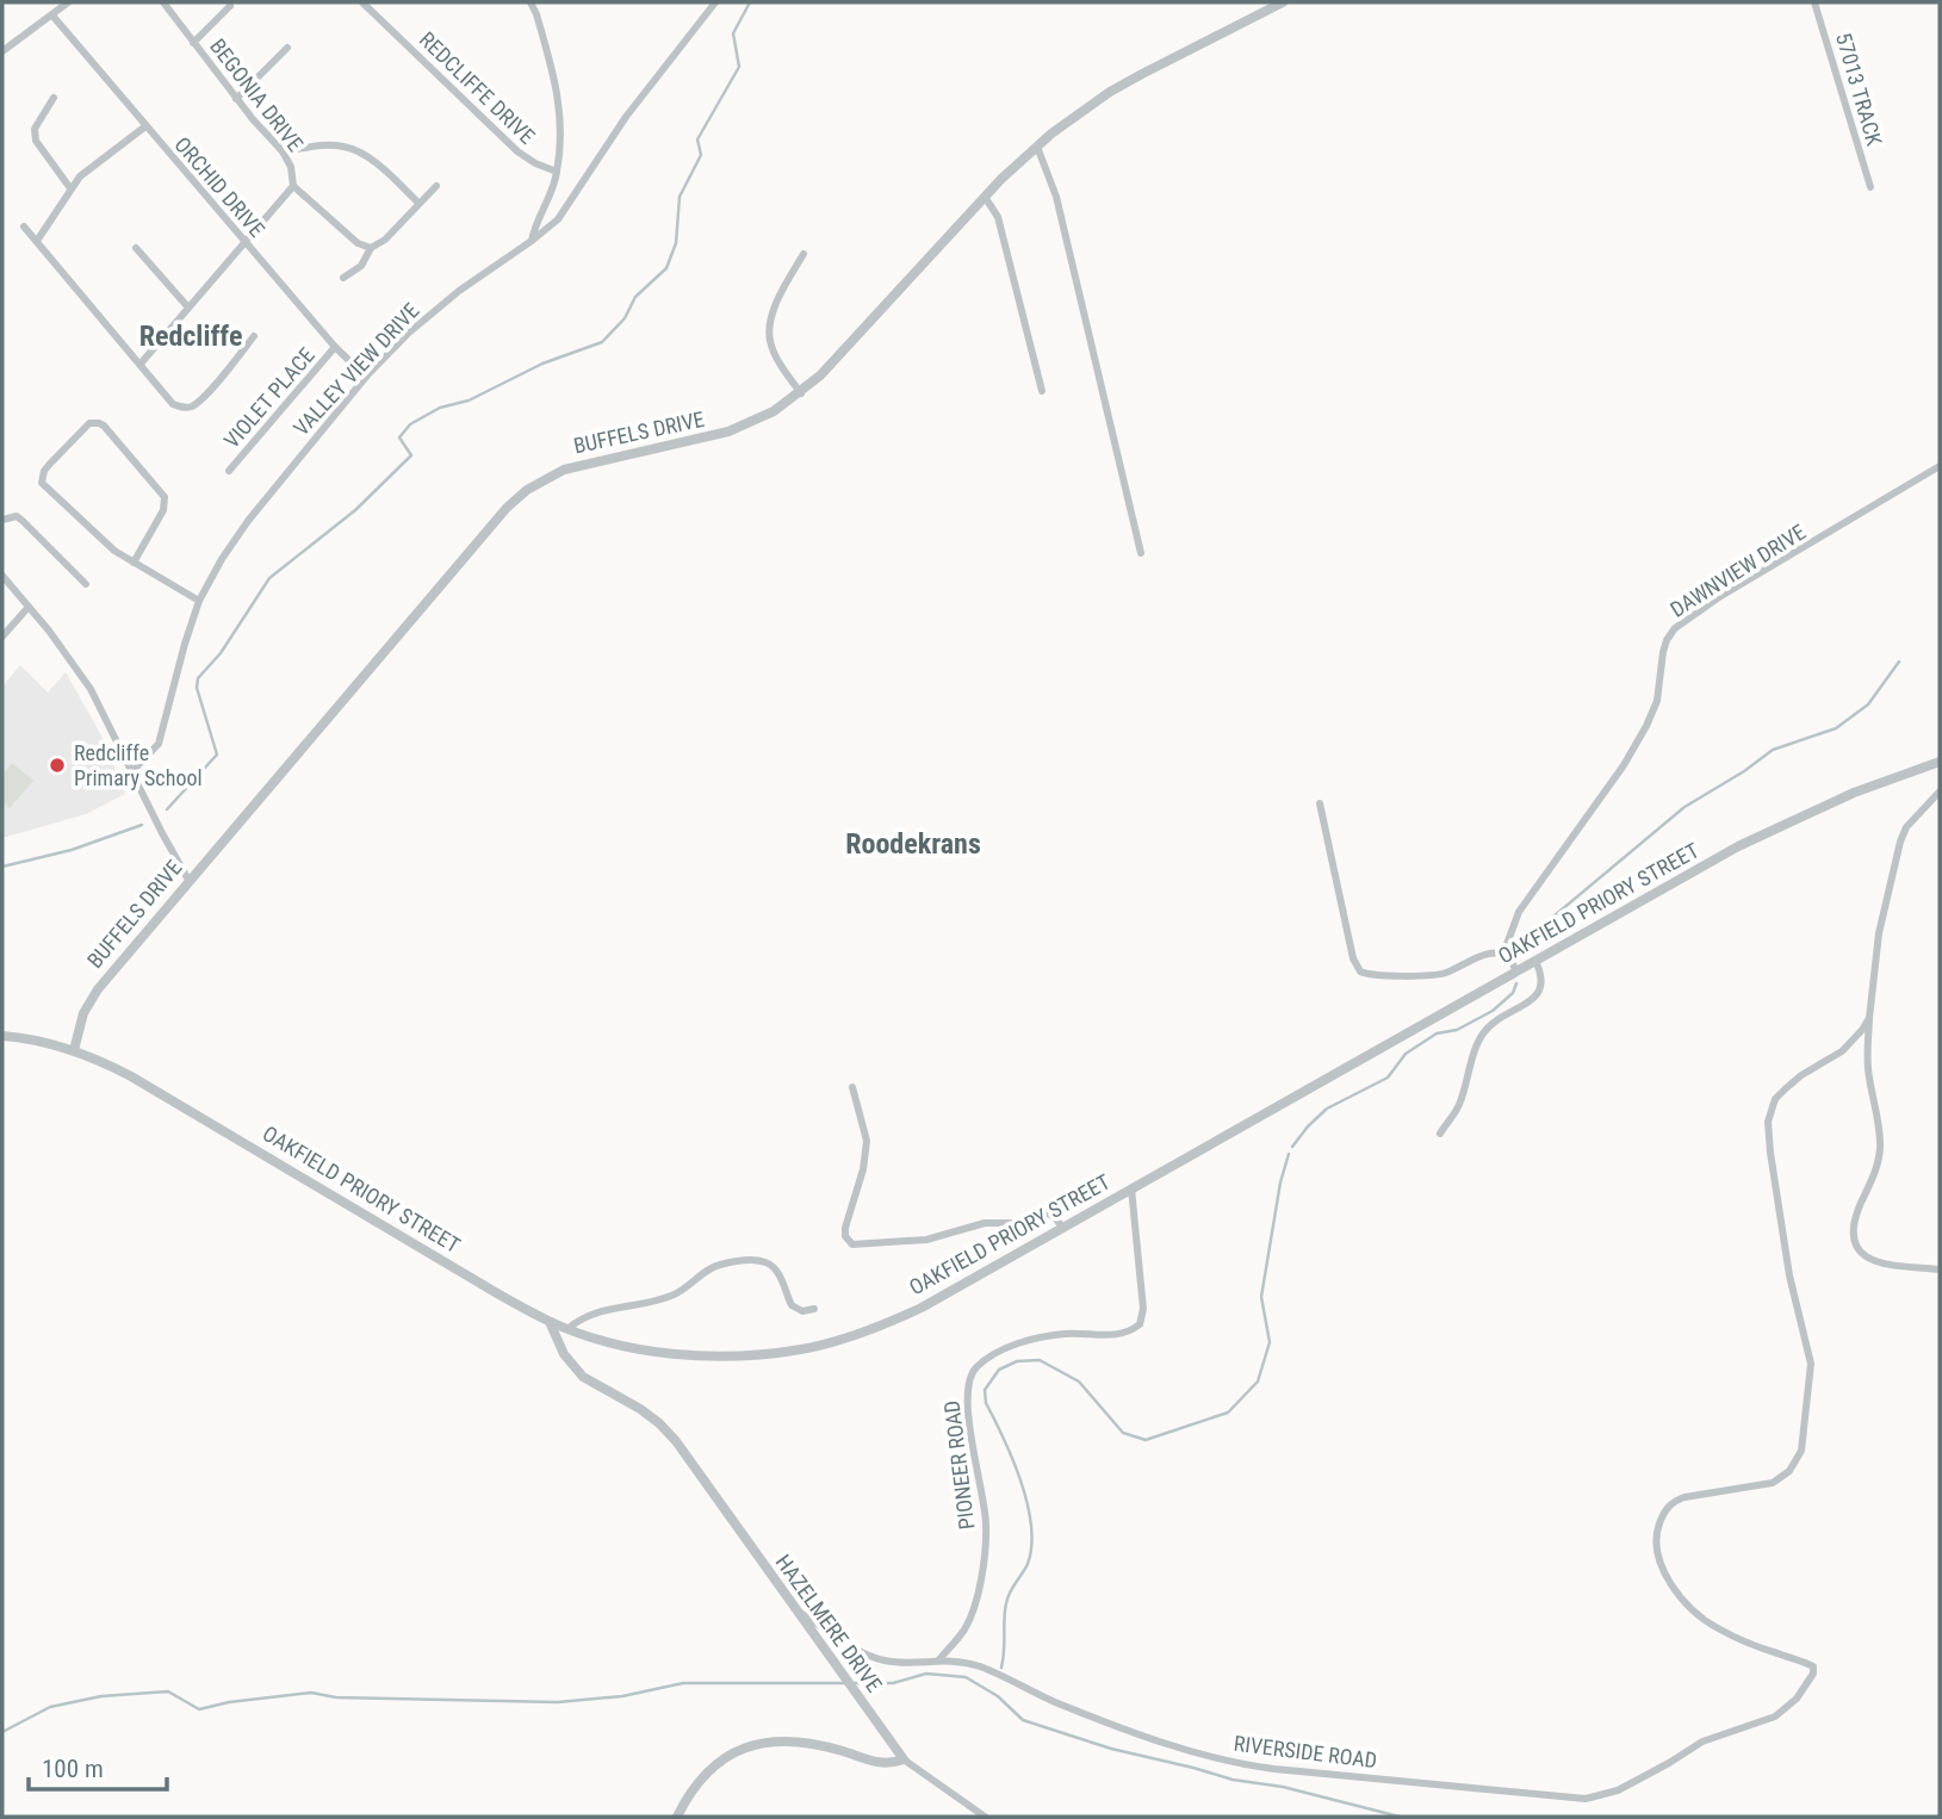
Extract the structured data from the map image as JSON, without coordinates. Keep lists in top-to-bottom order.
{
  "streets": {
    "street": [
      "REDCLIFFE DRIVE",
      "57013 TRACK",
      "BEGONIA DRIVE",
      "ORCHID DRIVE",
      "VALLEY VIEW DRIVE",
      "VIOLET PLACE",
      "BUFFELS DRIVE",
      "DAWNVIEW DRIVE",
      "OAKFIELD PRIORY STREET",
      "PIONEER ROAD",
      "HAZELMERE DRIVE",
      "RIVERSIDE ROAD"
    ]
  },
  "crossings": [
    ["BEGONIA DRIVE", "ORCHID DRIVE"],
    ["ORCHID DRIVE", "VALLEY VIEW DRIVE"],
    ["ORCHID DRIVE", "VIOLET PLACE"],
    ["BUFFELS DRIVE", "OAKFIELD PRIORY STREET"],
    ["OAKFIELD PRIORY STREET", "PIONEER ROAD"],
    ["OAKFIELD PRIORY STREET", "HAZELMERE DRIVE"],
    ["PIONEER ROAD", "RIVERSIDE ROAD"],
    ["HAZELMERE DRIVE", "RIVERSIDE ROAD"]
  ],
  "districts": ["Redcliffe", "Roodekrans"],
  "places": ["Redcliffe Primary School"],
  "scale_bar": "100 m"
}
